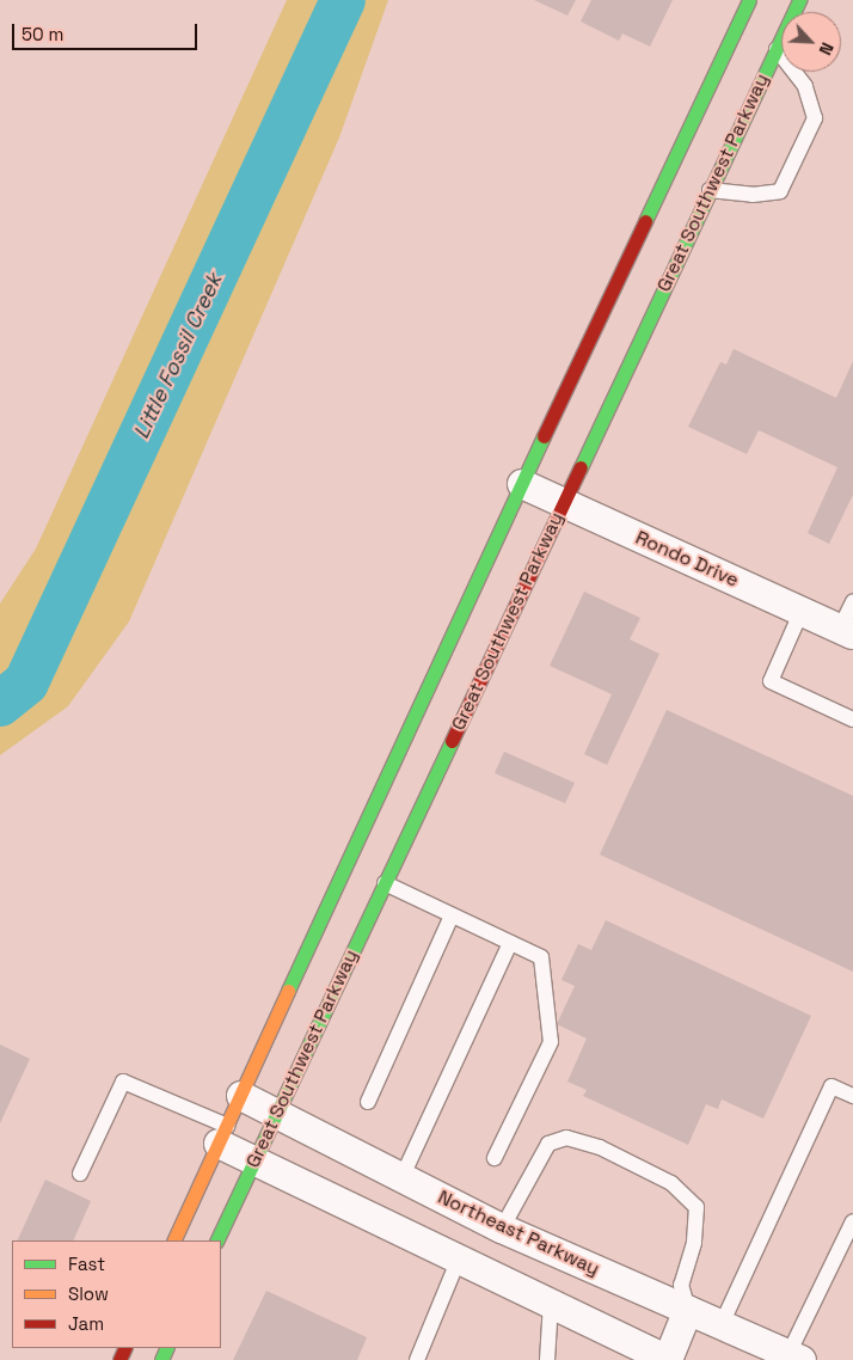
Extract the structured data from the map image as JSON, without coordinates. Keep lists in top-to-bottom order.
{
  "streets": {
    "street": ["Great Southwest Parkway", "Rondo Drive", "Northeast Parkway"]
  },
  "crossings": [
    ["Great Southwest Parkway", "Rondo Drive"],
    ["Great Southwest Parkway", "Northeast Parkway"]
  ],
  "water": ["Little Fossil Creek"],
  "legend": ["Fast", "Slow", "Jam"],
  "scale_bar": "50 m",
  "north": "bottom right"
}
